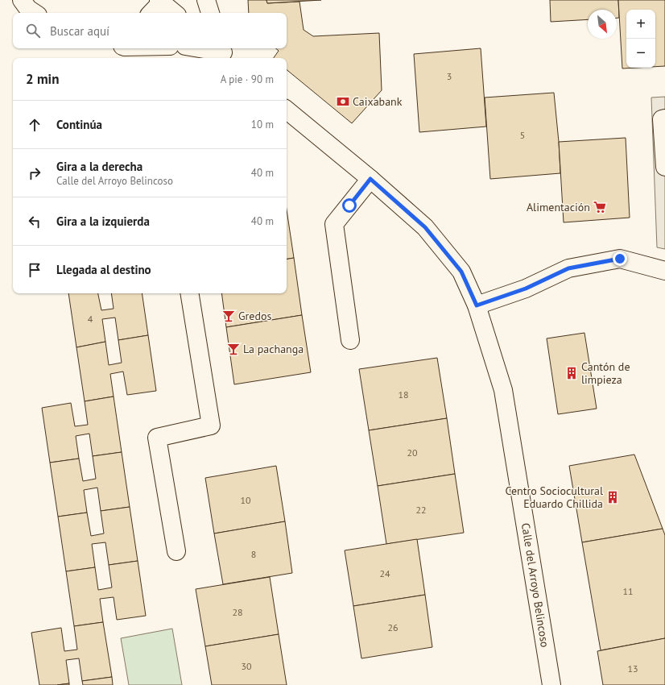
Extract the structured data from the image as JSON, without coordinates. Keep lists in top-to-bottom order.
{
  "streets": {
    "street": ["Calle del Arroyo Belincoso"]
  },
  "places": {
    "bank": ["Caixabank"],
    "supermarket": ["Alimentación"],
    "bar": ["Gredos", "La pachanga"],
    "building": ["Cantón de limpieza", "Centro Sociocultural Eduardo Chillida"]
  },
  "house_numbers": [
    "3",
    "5",
    "4",
    "18",
    "20",
    "10",
    "22",
    "8",
    "24",
    "11",
    "28",
    "26",
    "30",
    "13"
  ],
  "north": "bottom right",
  "page": {
    "map_buttons": ["+", "−"],
    "search": "Buscar aquí",
    "heading": ["2 min", "A pie · 90 m"],
    "list": [
      ["Continúa", "10 m"],
      ["Gira a la derecha", "Calle del Arroyo Belincoso", "40 m"],
      ["Gira a la izquierda", "40 m"],
      "Llegada al destino"
    ]
  }
}
